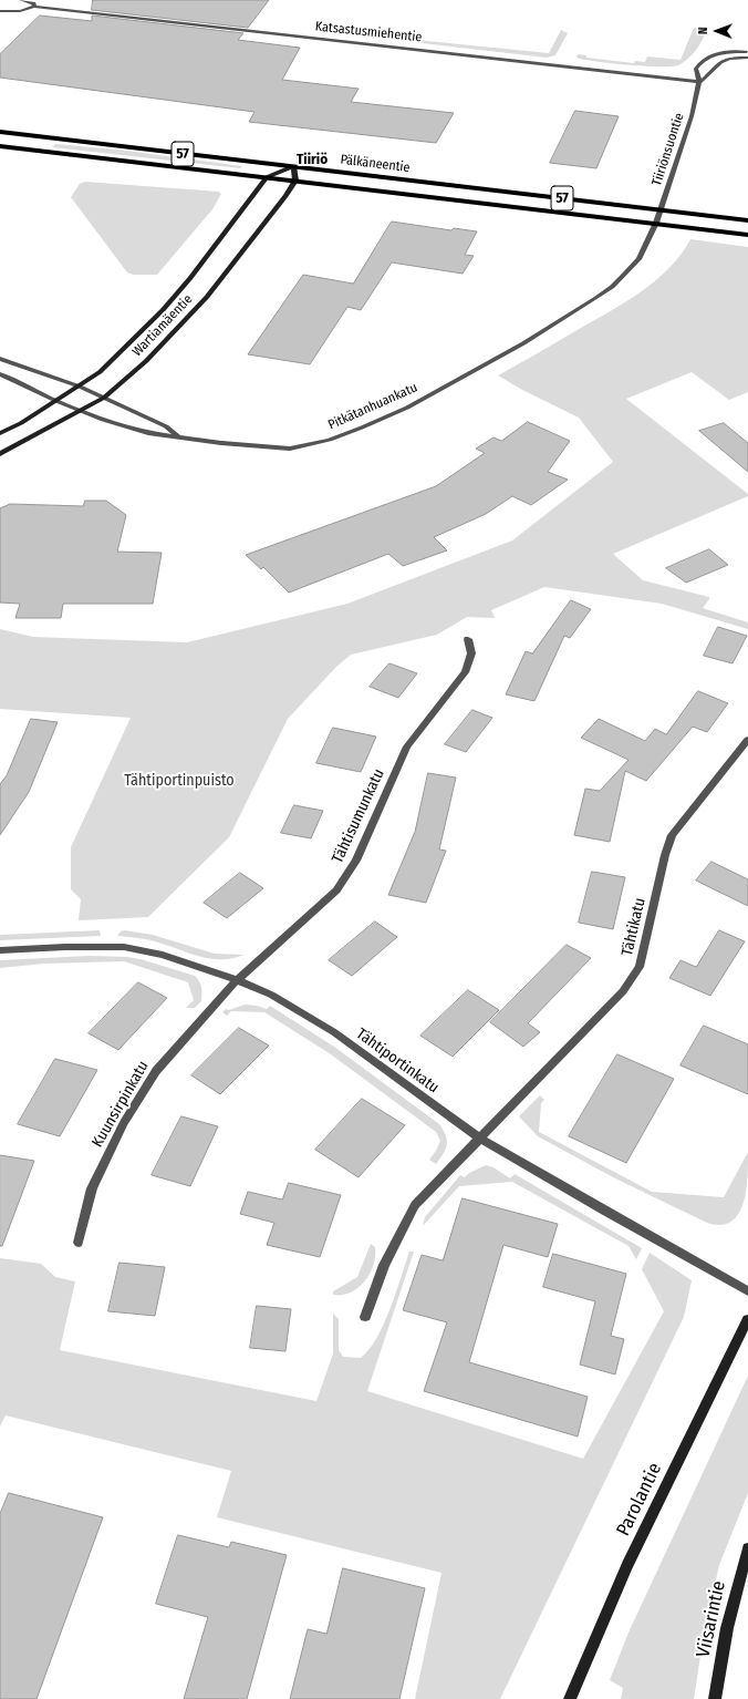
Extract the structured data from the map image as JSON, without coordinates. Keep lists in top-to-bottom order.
{
  "streets": {
    "main road": [
      "57",
      "Pälkäneentie",
      "Wartiamäentie",
      "Parolantie",
      "Viisarintie"
    ],
    "street": [
      "Katsastusmiehentie",
      "Tiiriönsuontie",
      "Pitkätanhuankatu",
      "Tähtisumunkatu",
      "Tähtikatu",
      "Tähtiportinkatu",
      "Kuunsirpinkatu"
    ]
  },
  "crossings": [
    ["Katsastusmiehentie", "Tiiriönsuontie"],
    ["Tiiriönsuontie", "Pälkäneentie"],
    ["Tiiriönsuontie", "Pitkätanhuankatu"],
    ["Pälkäneentie", "Wartiamäentie"],
    ["Pälkäneentie", "Pitkätanhuankatu"],
    ["Wartiamäentie", "Pitkätanhuankatu"],
    ["Tähtisumunkatu", "Tähtiportinkatu"],
    ["Tähtisumunkatu", "Kuunsirpinkatu"],
    ["Tähtikatu", "Tähtiportinkatu"],
    ["Tähtiportinkatu", "Kuunsirpinkatu"]
  ],
  "districts": ["Tiiriö"],
  "parks": ["Tähtiportinpuisto"],
  "north": "left"
}
